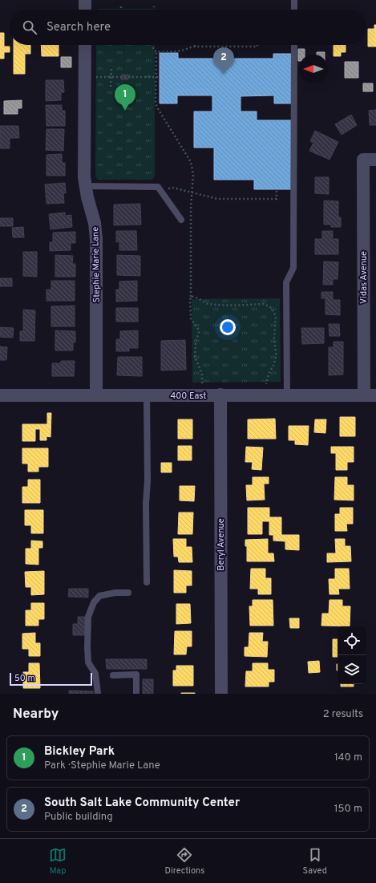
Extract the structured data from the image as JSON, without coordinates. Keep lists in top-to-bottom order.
{
  "streets": {
    "street": [
      "Stephie Marie Lane",
      "Vidas Avenue",
      "400 East",
      "Beryl Avenue"
    ]
  },
  "crossings": [
    ["Stephie Marie Lane", "400 East"],
    ["Vidas Avenue", "400 East"],
    ["400 East", "Beryl Avenue"]
  ],
  "scale_bar": "50 m",
  "north": "left",
  "page": {
    "search": "Search here",
    "pins": ["2", "1"],
    "scale": "50 m",
    "heading": ["Nearby", "2 results"],
    "list": [
      {
        "mark": "1",
        "name": "Bickley Park",
        "note": "Park · Stephie Marie Lane",
        "value": "140 m"
      },
      {
        "mark": "2",
        "name": "South Salt Lake Community Center",
        "note": "Public building",
        "value": "150 m"
      }
    ],
    "nav": ["Map", "Directions", "Saved"]
  }
}
